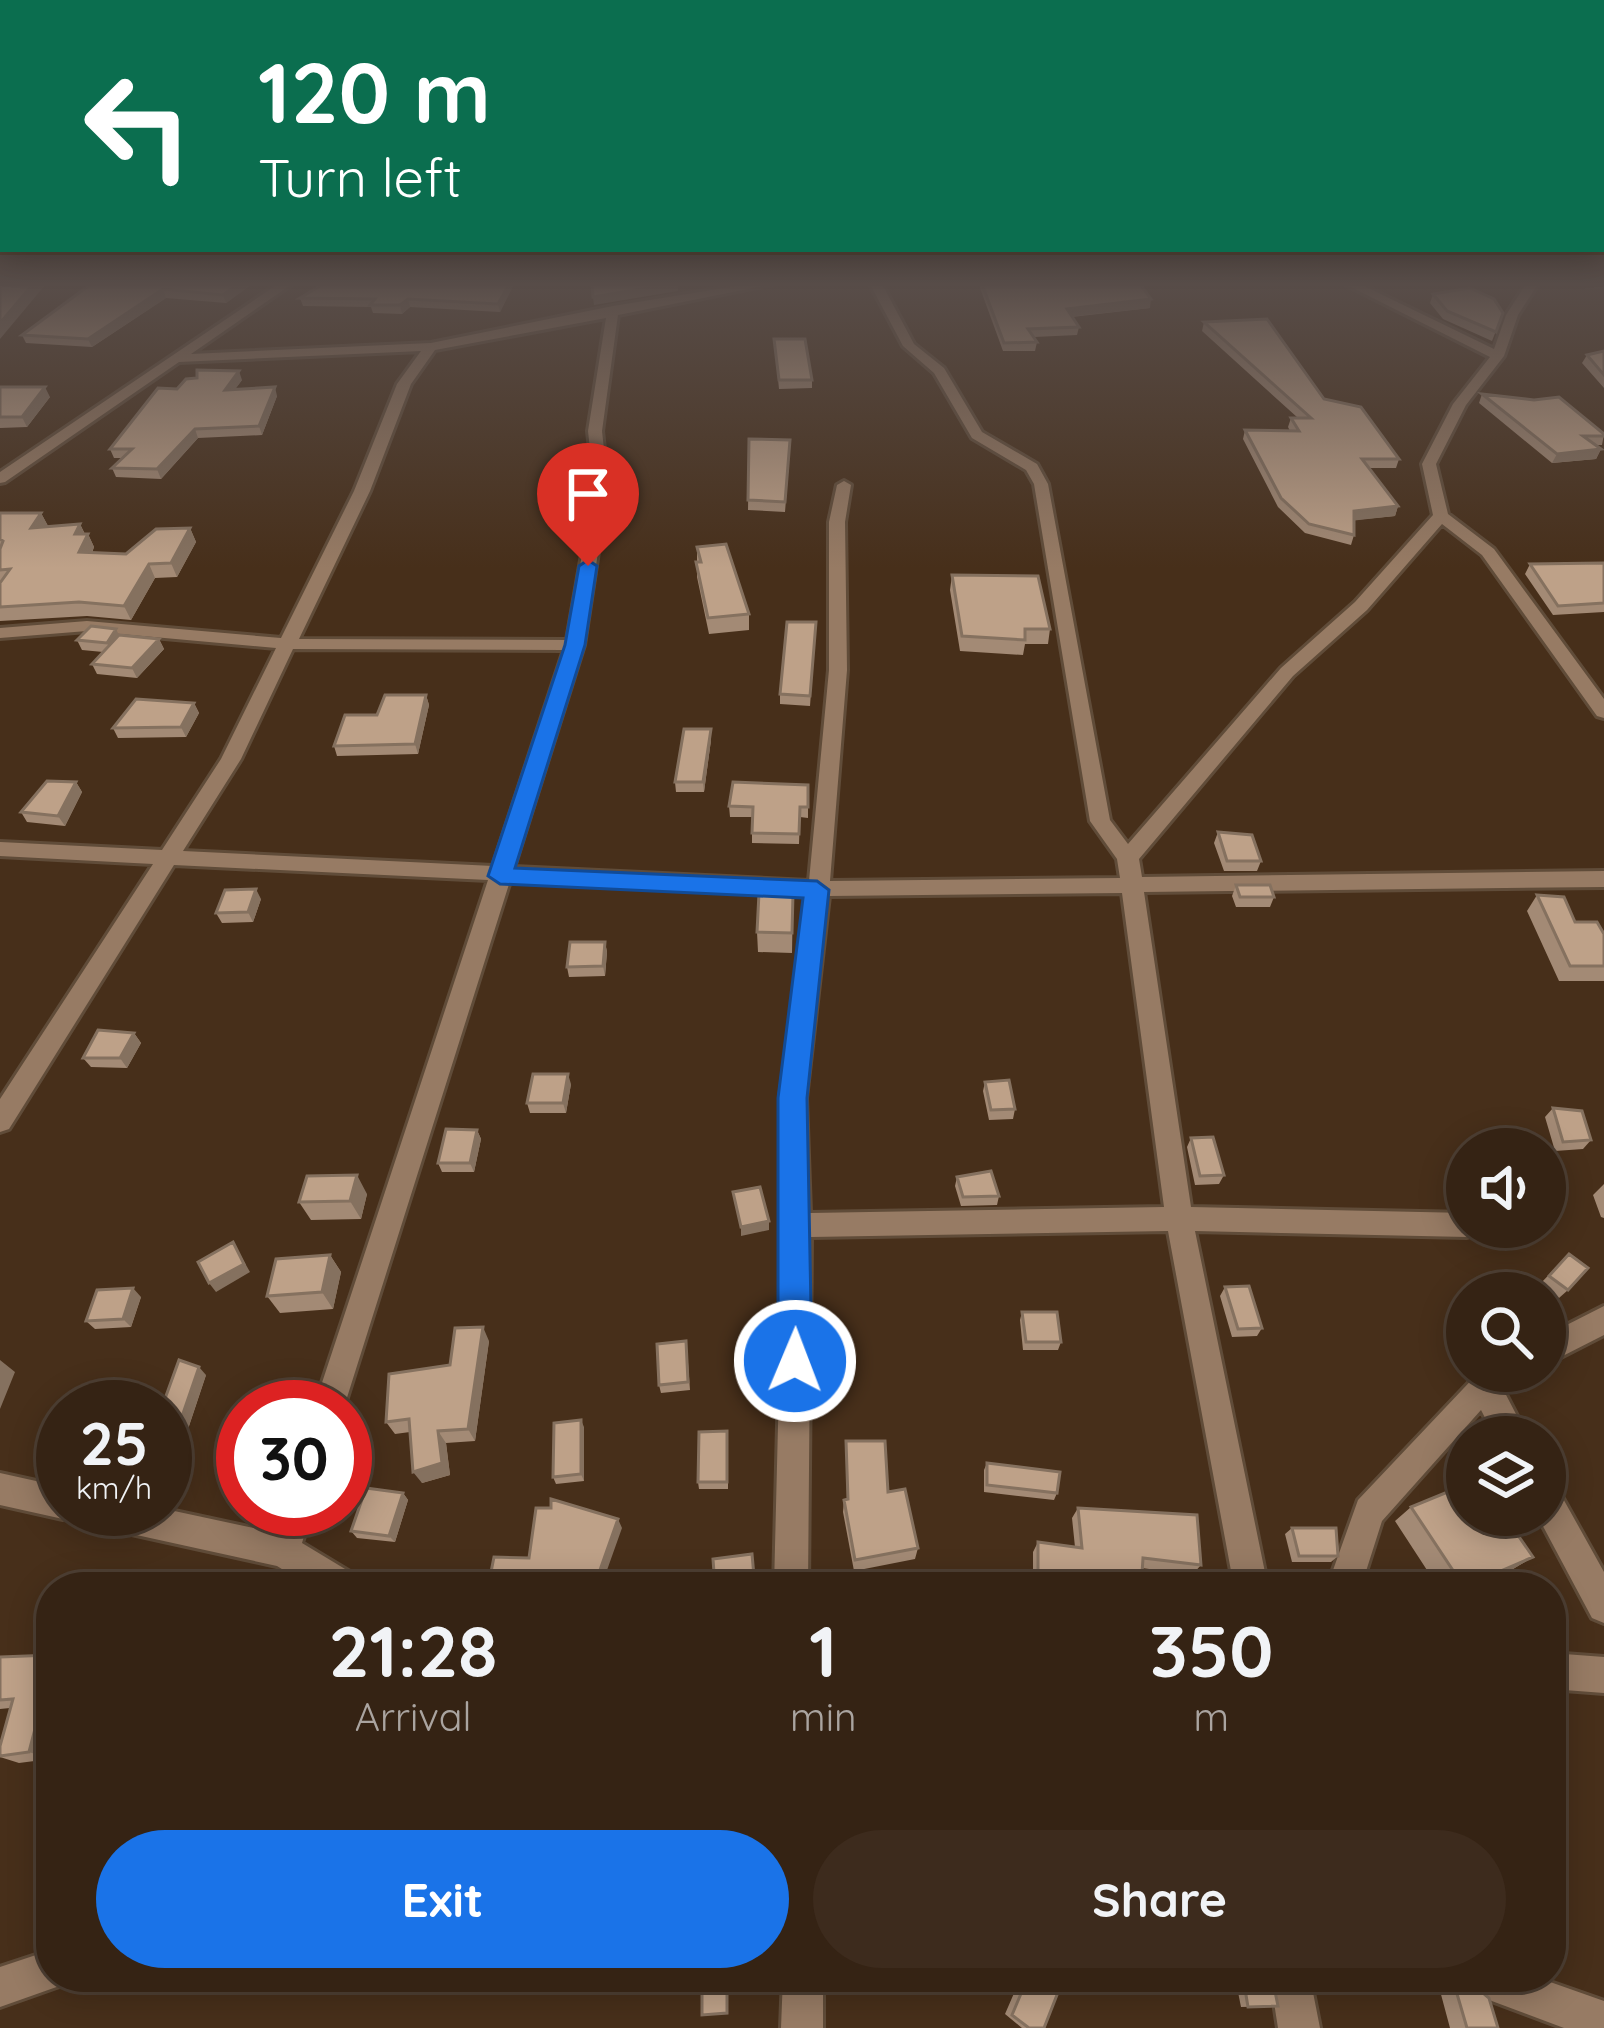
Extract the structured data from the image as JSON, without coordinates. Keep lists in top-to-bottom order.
{
  "page": {
    "turn": ["120 m", "Turn left"],
    "speed": "25 km/h",
    "limit": "30",
    "eta": [
      "21:28",
      "Arrival",
      "1",
      "min",
      "350",
      "m"
    ],
    "buttons": ["Exit", "Share"]
  }
}
